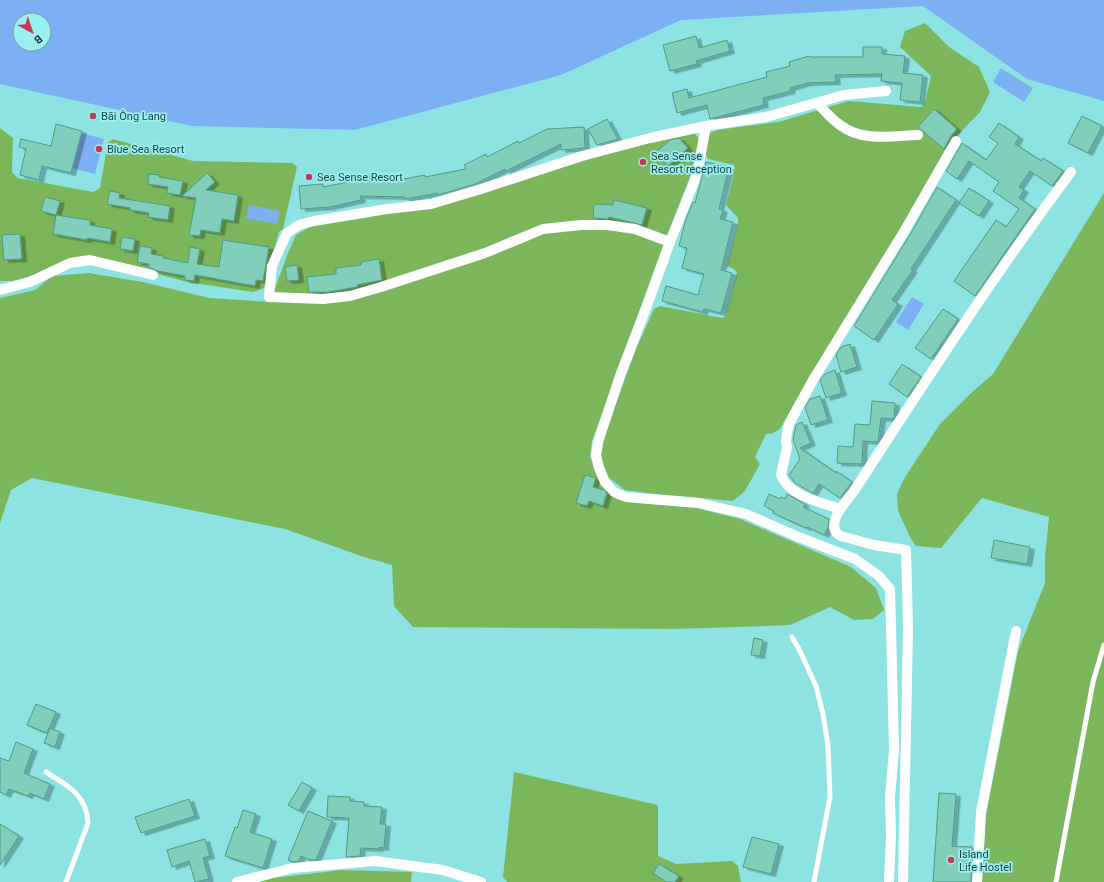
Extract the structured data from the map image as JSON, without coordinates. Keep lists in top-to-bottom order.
{
  "places": [
    "Bãi Ông Lang",
    "Blue Sea Resort",
    "Sea Sense Resort reception",
    "Sea Sense Resort",
    "Island Life Hostel"
  ],
  "north": "bottom right"
}
